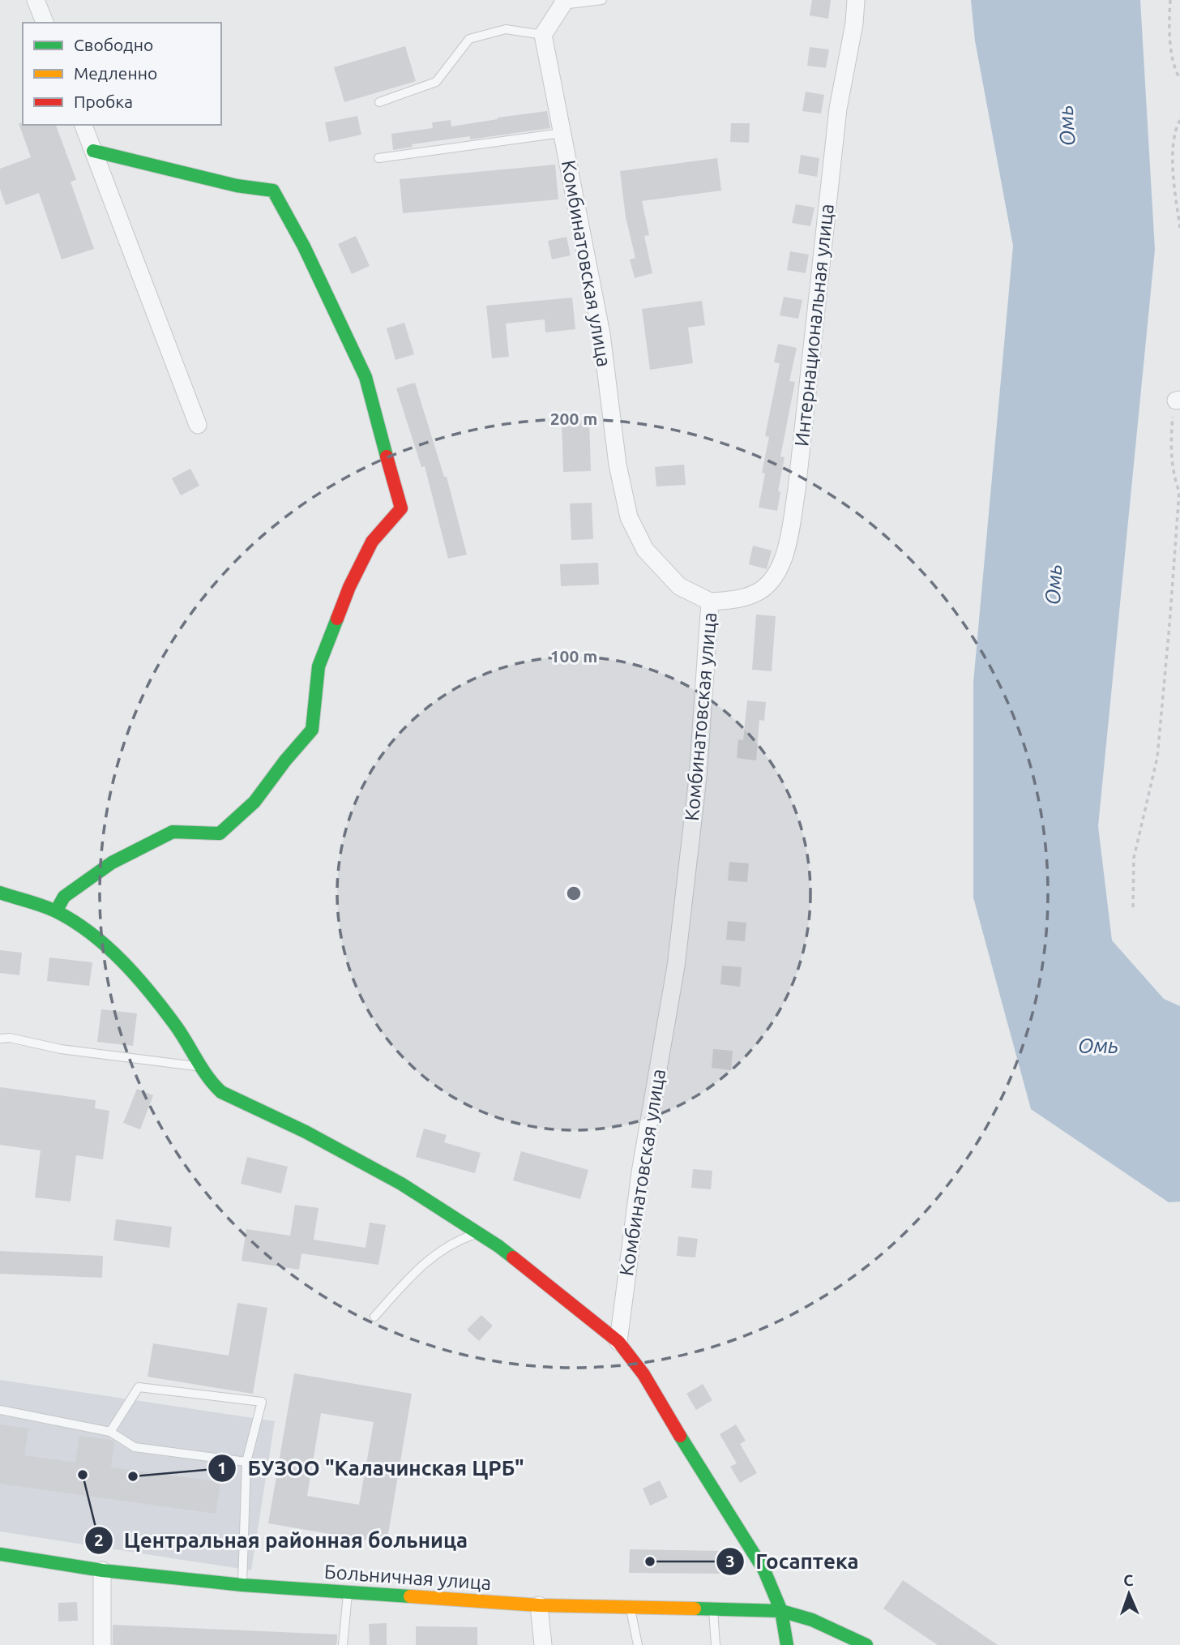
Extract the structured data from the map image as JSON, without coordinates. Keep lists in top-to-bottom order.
{
  "streets": {
    "street": ["Комбинатовская улица", "Интернациональная улица", "Больничная улица"]
  },
  "crossings": [
    ["Комбинатовская улица", "Интернациональная улица"]
  ],
  "water": ["Омь"],
  "places": ["Центральная районная больница", "БУЗОО \"Калачинская ЦРБ\"", "Госаптека"],
  "legend": ["Свободно", "Медленно", "Пробка"],
  "north": "top",
  "rings": ["200 m", "100 m"]
}
